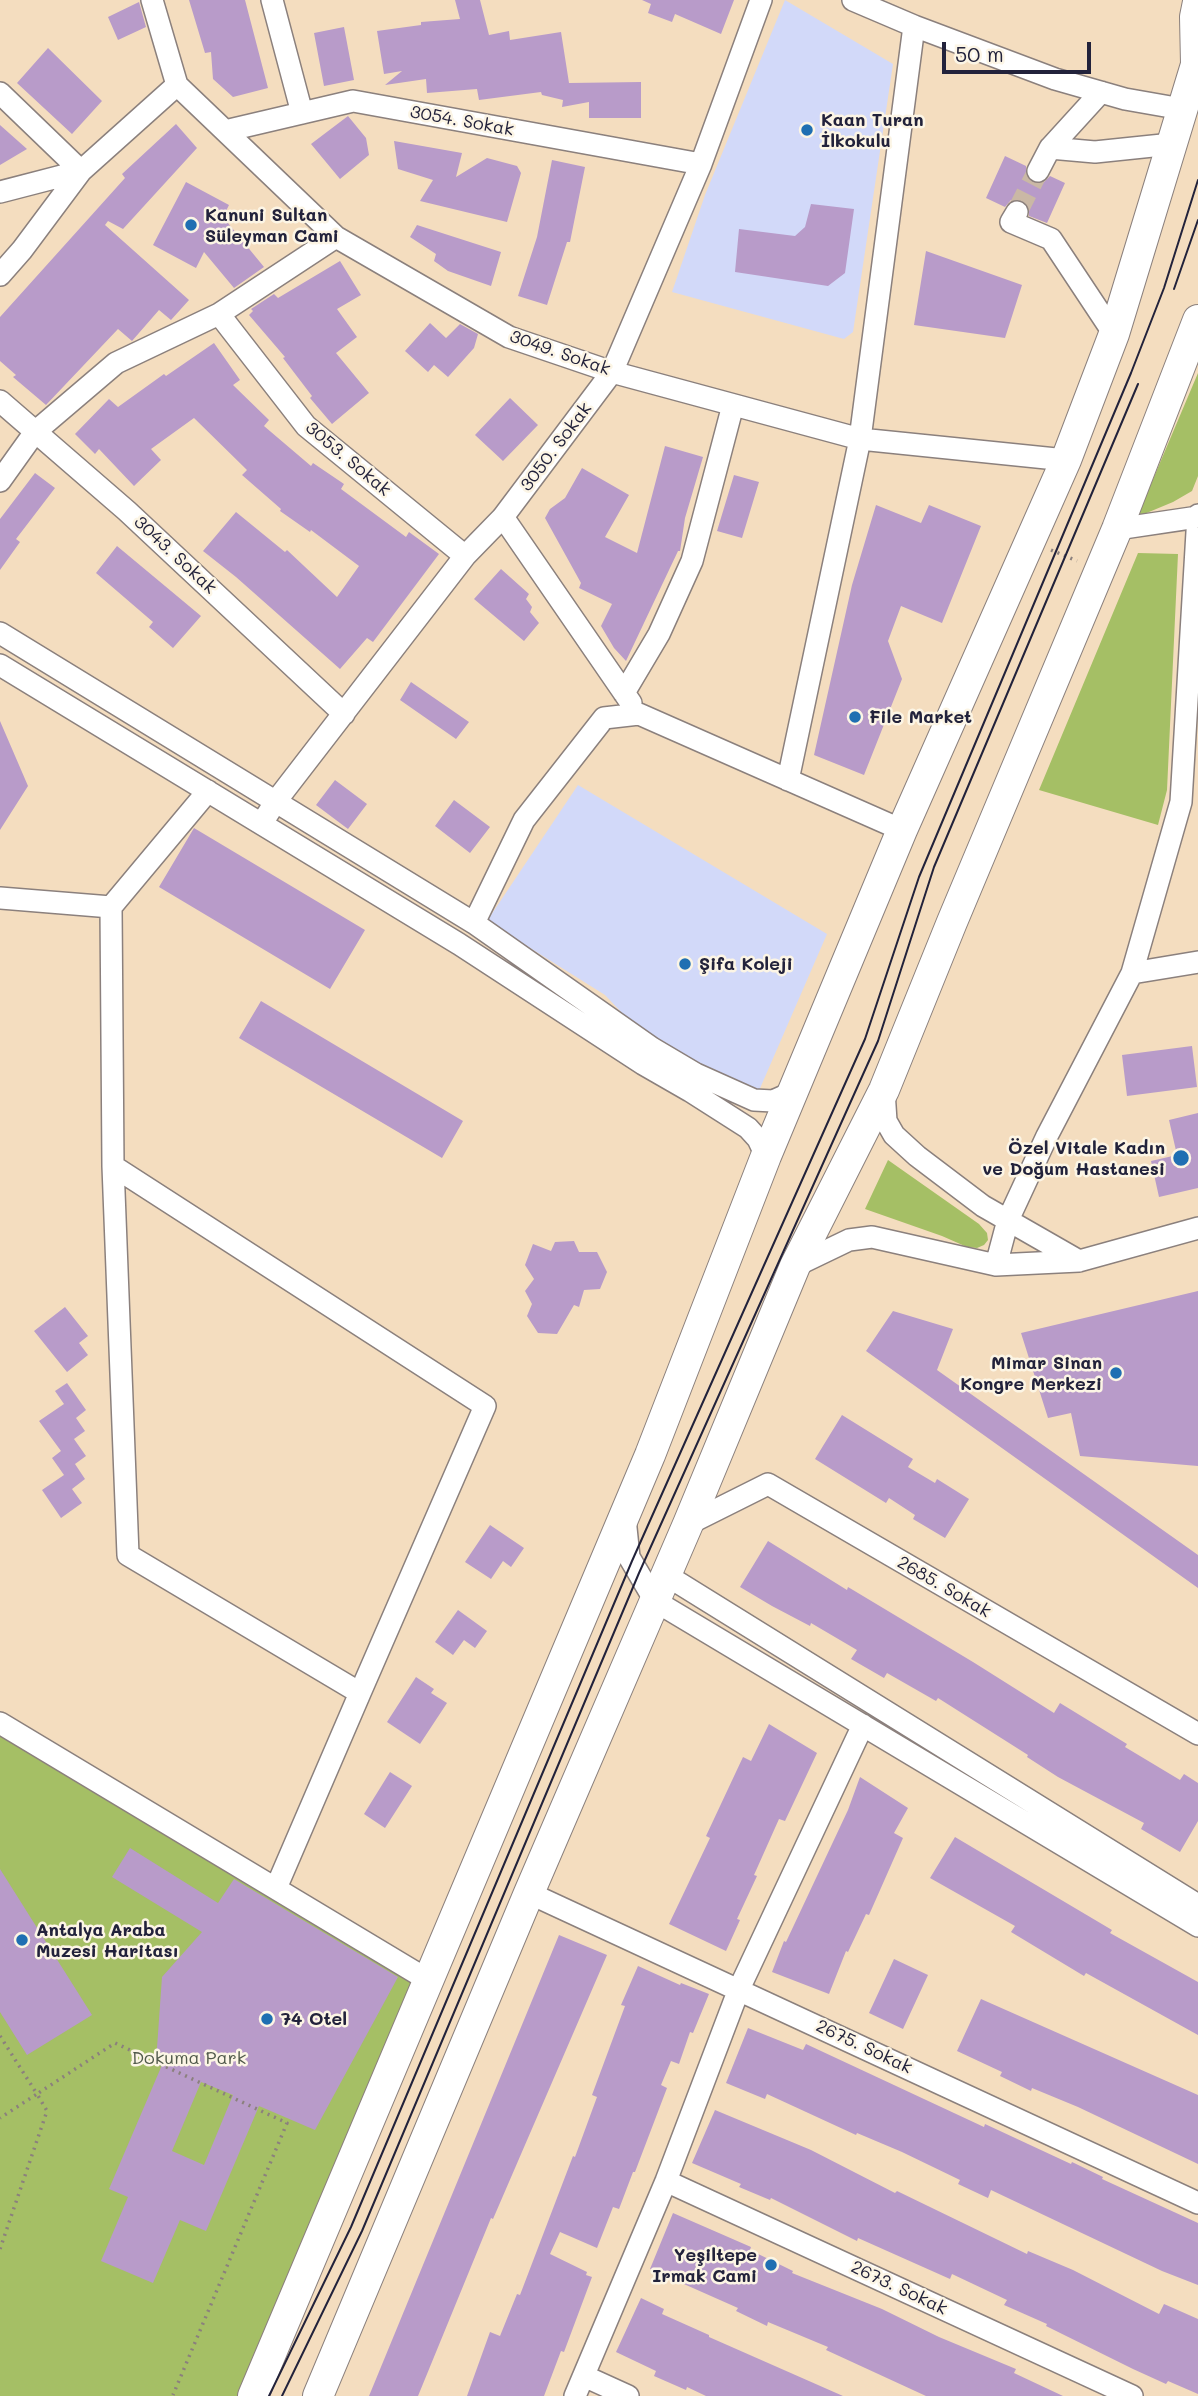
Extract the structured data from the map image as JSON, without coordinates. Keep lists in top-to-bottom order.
{
  "streets": {
    "street": [
      "3054. Sokak",
      "3049. Sokak",
      "3050. Sokak",
      "3053. Sokak",
      "3043. Sokak",
      "2685. Sokak",
      "2675. Sokak",
      "2673. Sokak"
    ]
  },
  "crossings": [
    ["3054. Sokak", "3049. Sokak"],
    ["3054. Sokak", "3050. Sokak"],
    ["3049. Sokak", "3050. Sokak"],
    ["3050. Sokak", "3053. Sokak"],
    ["3050. Sokak", "3043. Sokak"]
  ],
  "parks": ["Dokuma Park"],
  "places": [
    "Kaan Turan İlkokulu",
    "Kanuni Sultan Süleyman Cami",
    "File Market",
    "Şifa Koleji",
    "Özel Vitale Kadın ve Doğum Hastanesi",
    "Mimar Sinan Kongre Merkezi",
    "Antalya Araba Muzesi Haritası",
    "74 Otel",
    "Yeşiltepe Irmak Cami"
  ],
  "scale_bar": "50 m"
}
